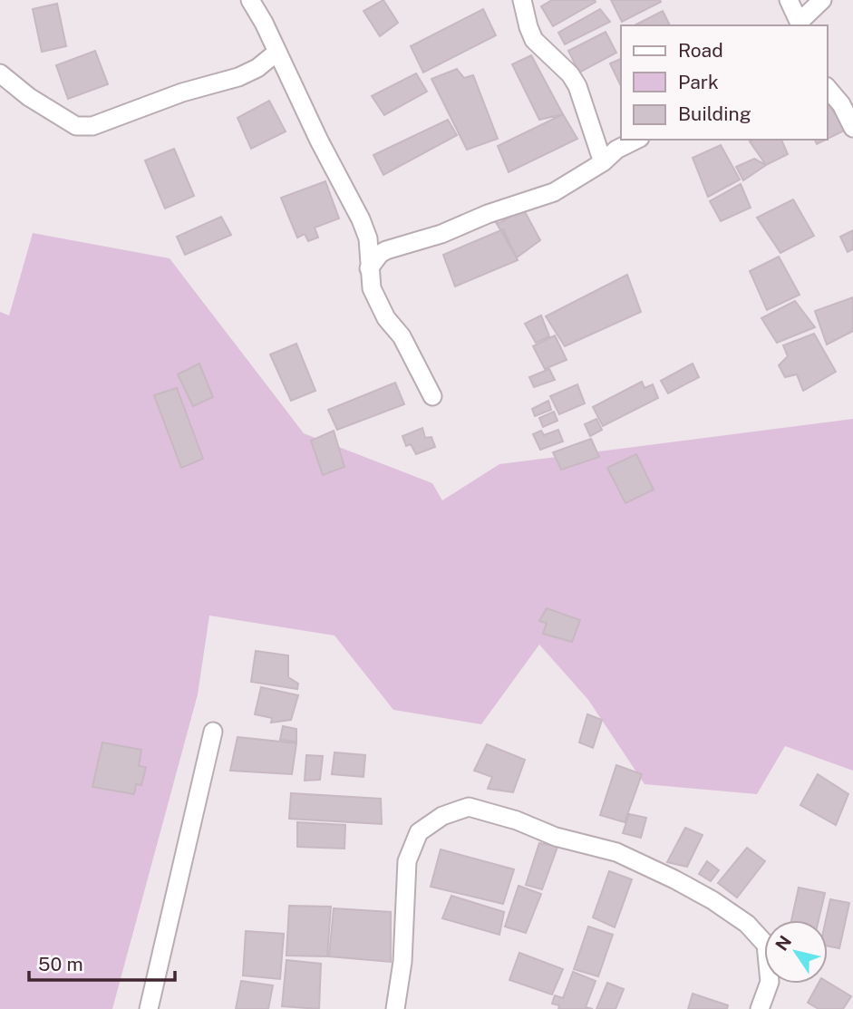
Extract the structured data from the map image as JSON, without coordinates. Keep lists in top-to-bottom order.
{
  "legend": ["Road", "Park", "Building"],
  "scale_bar": "50 m",
  "north": "top left"
}
